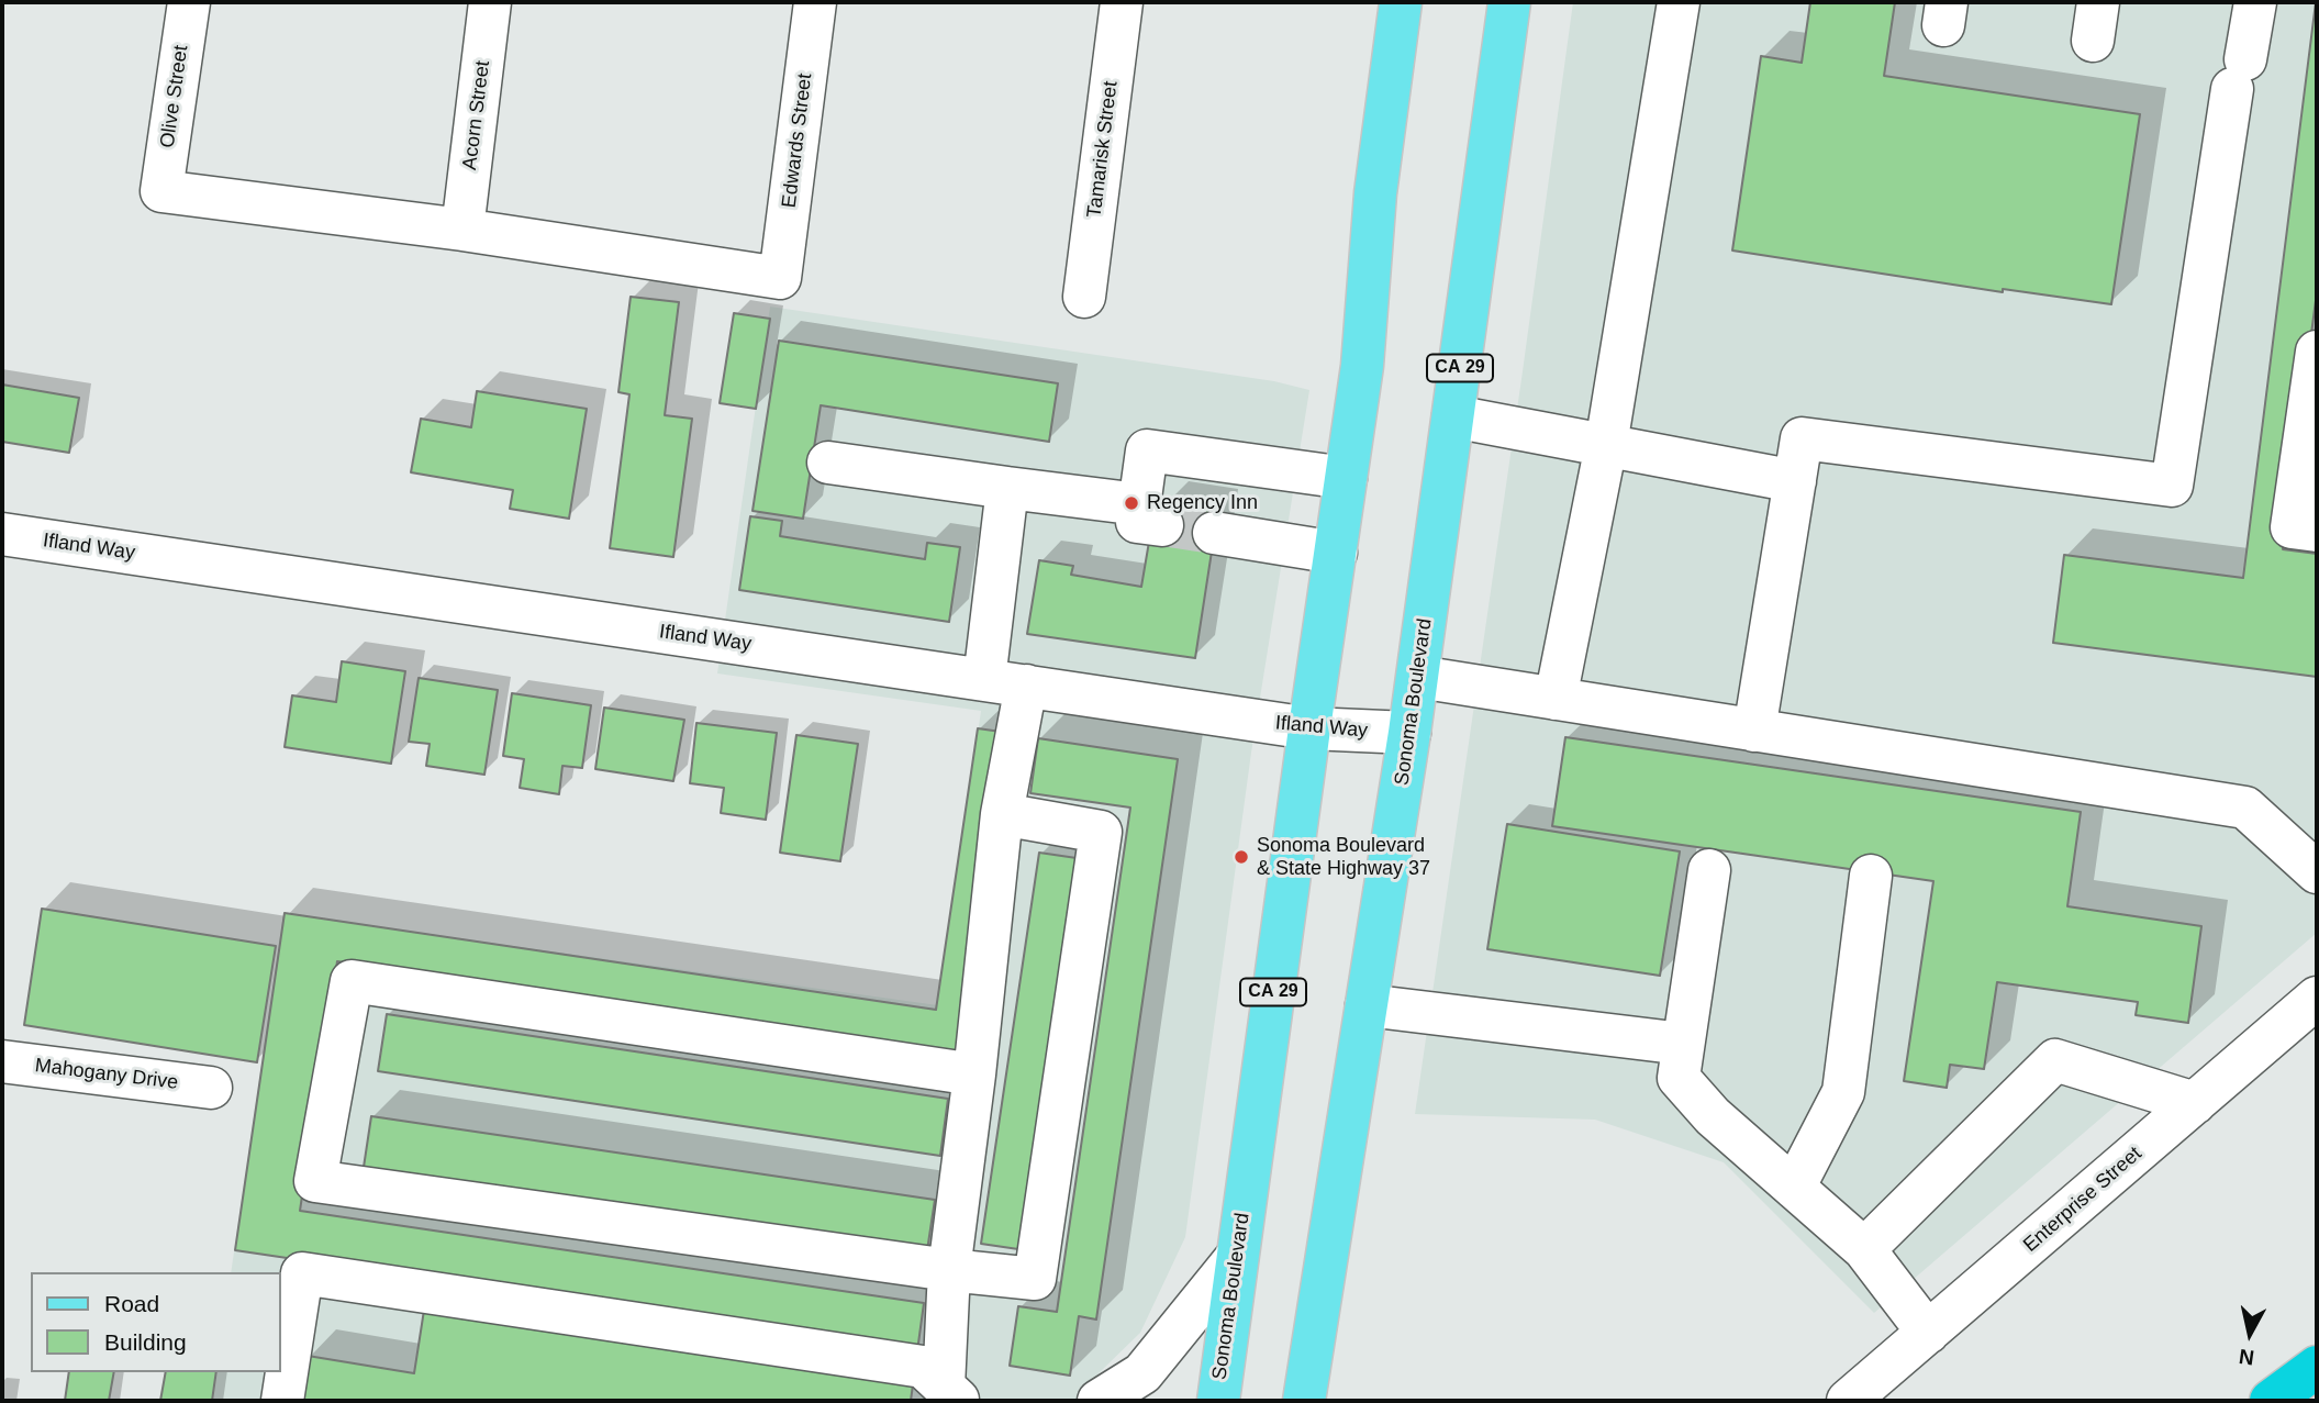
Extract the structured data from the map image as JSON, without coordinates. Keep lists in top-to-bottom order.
{
  "streets": {
    "main road": ["CA 29", "Sonoma Boulevard"],
    "street": [
      "Olive Street",
      "Acorn Street",
      "Edwards Street",
      "Tamarisk Street",
      "Ifland Way",
      "Mahogany Drive",
      "Enterprise Street"
    ]
  },
  "crossings": [
    ["Olive Street", "Acorn Street"],
    ["Olive Street", "Edwards Street"],
    ["Acorn Street", "Edwards Street"],
    ["Ifland Way", "Sonoma Boulevard"]
  ],
  "places": ["Regency Inn", "Sonoma Boulevard & State Highway 37"],
  "legend": ["Road", "Building"],
  "north": "bottom"
}
